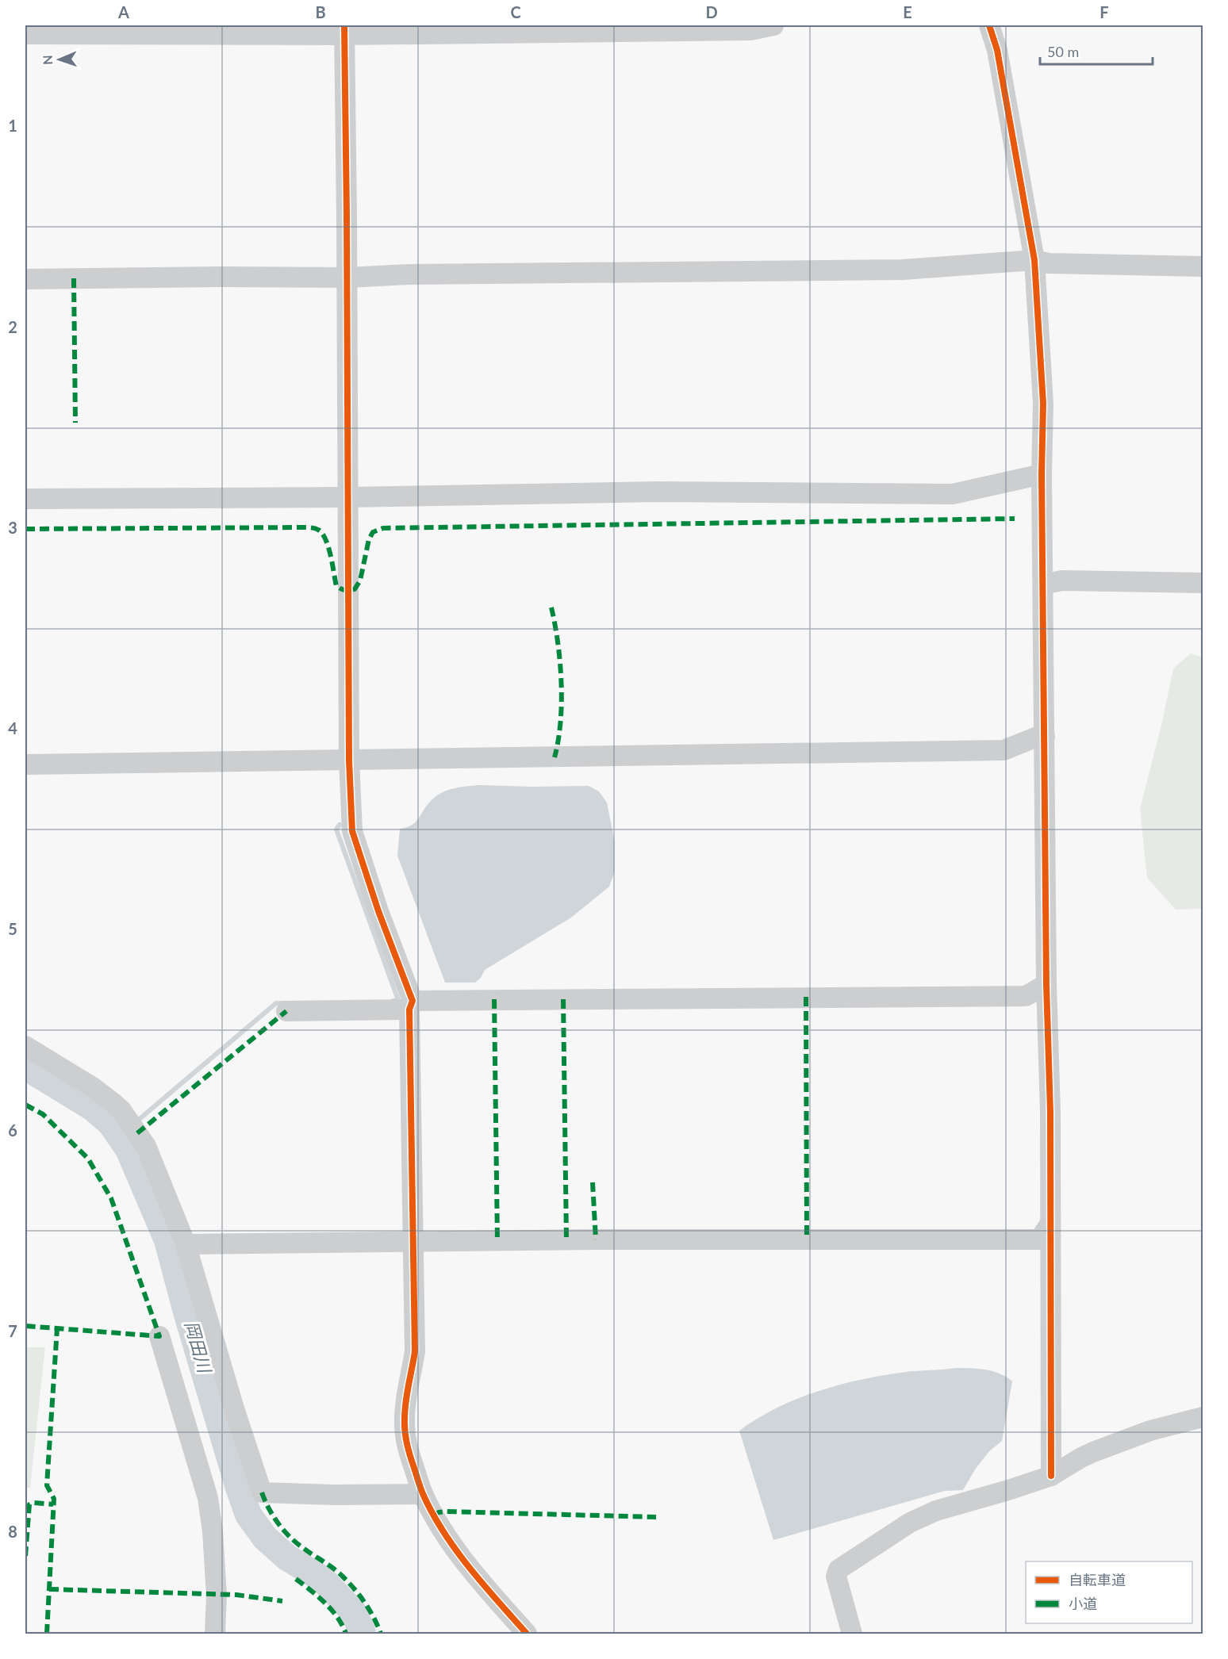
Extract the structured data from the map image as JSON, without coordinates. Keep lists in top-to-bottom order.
{
  "water": ["岡田川"],
  "legend": ["自転車道", "小道"],
  "scale_bar": "50 m",
  "north": "left",
  "grid": {
    "columns": [
      "A",
      "B",
      "C",
      "D",
      "E",
      "F"
    ],
    "rows": [
      "1",
      "2",
      "3",
      "4",
      "5",
      "6",
      "7",
      "8"
    ]
  }
}
